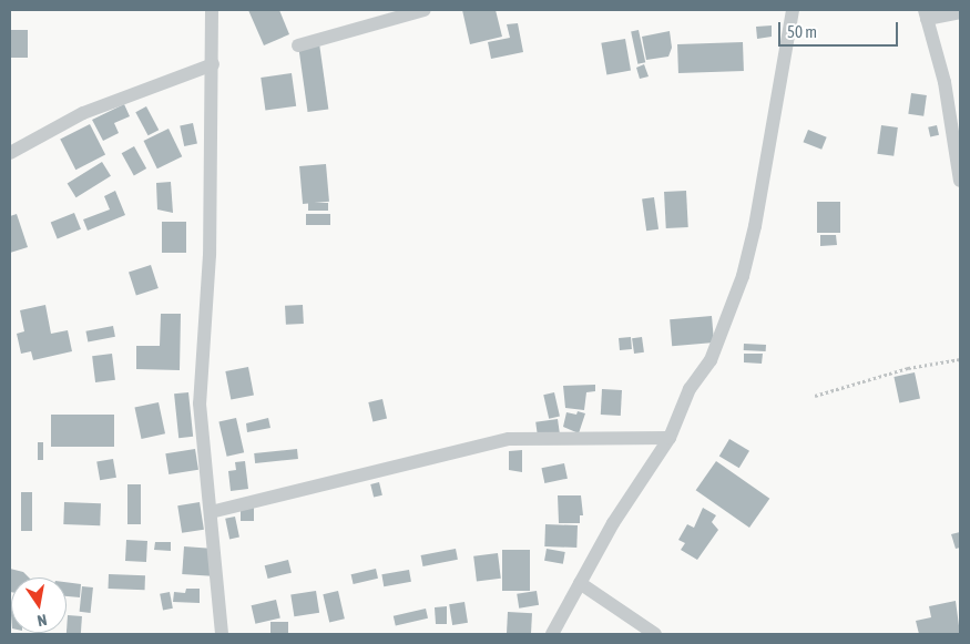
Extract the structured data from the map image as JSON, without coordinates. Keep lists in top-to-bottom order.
{
  "scale_bar": "50 m",
  "north": "bottom"
}
